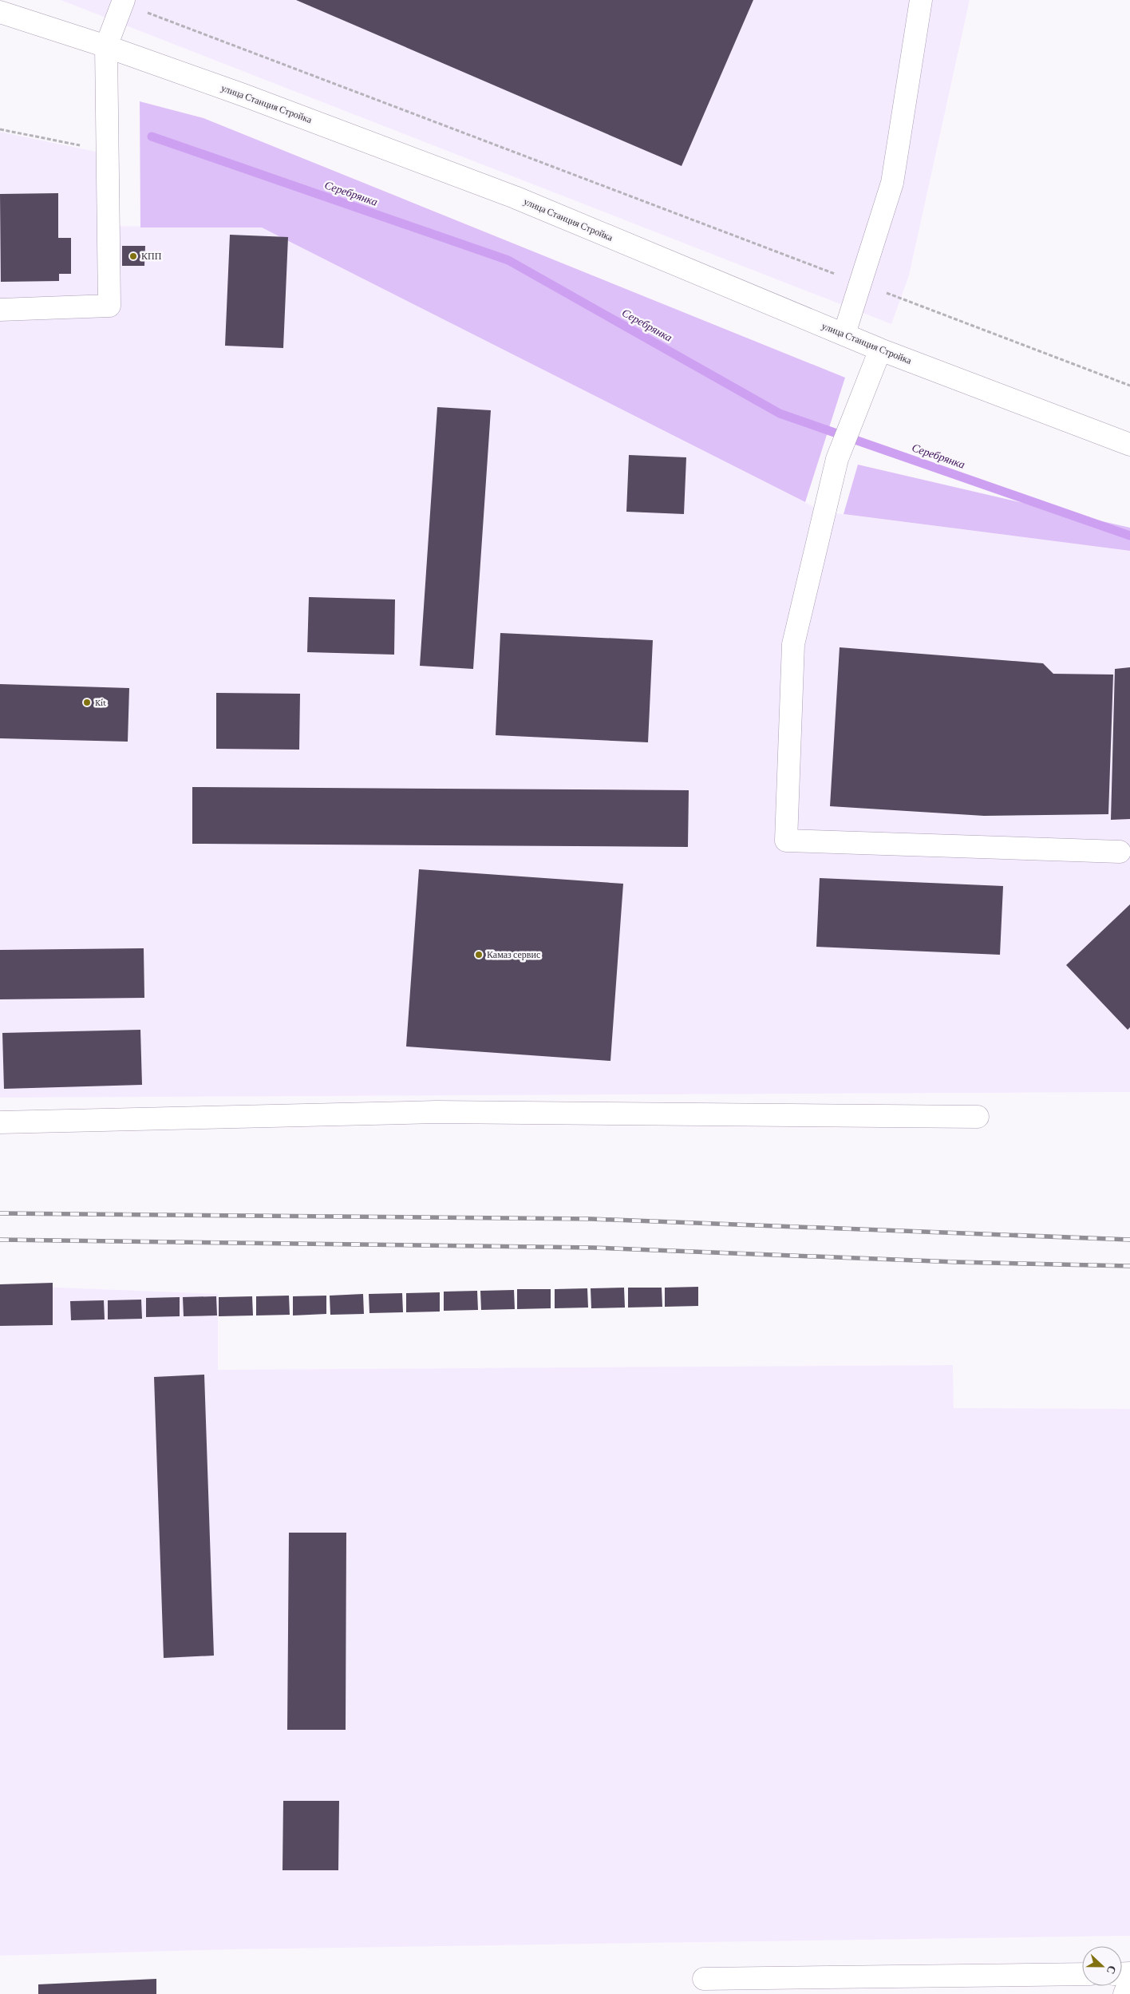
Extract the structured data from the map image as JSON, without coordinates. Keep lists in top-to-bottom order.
{
  "streets": {
    "street": ["улица Станция Стройка"]
  },
  "water": ["Серебрянка"],
  "places": ["КПП", "Kit", "Камаз сервис"],
  "north": "right"
}
